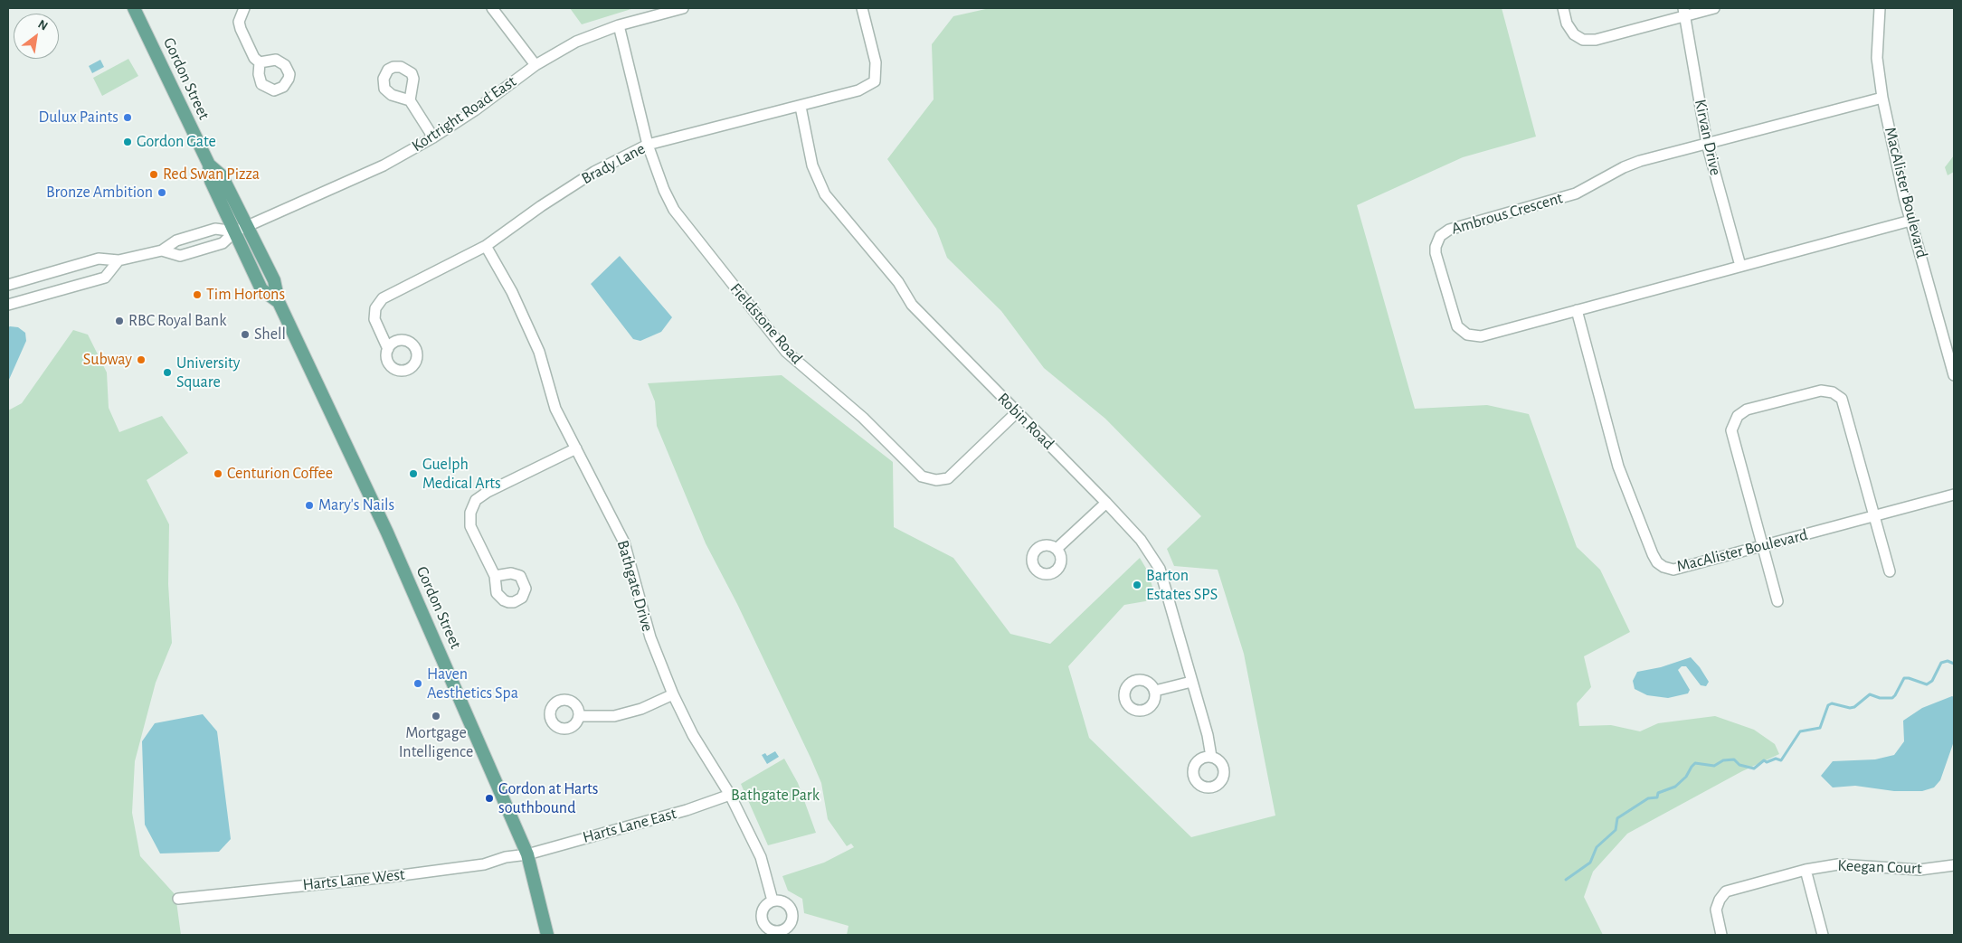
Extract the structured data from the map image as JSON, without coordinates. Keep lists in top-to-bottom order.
{
  "streets": {
    "main road": ["Gordon Street"],
    "street": [
      "Kortright Road East",
      "Kirvan Drive",
      "Brady Lane",
      "MacAlister Boulevard",
      "Ambrous Crescent",
      "Fieldstone Road",
      "Robin Road",
      "Bathgate Drive",
      "Harts Lane East",
      "Keegan Court",
      "Harts Lane West"
    ]
  },
  "crossings": [
    ["Gordon Street", "Kortright Road East"],
    ["Gordon Street", "Harts Lane East"],
    ["Gordon Street", "Harts Lane West"],
    ["Kortright Road East", "Fieldstone Road"],
    ["Kirvan Drive", "Ambrous Crescent"],
    ["Brady Lane", "Fieldstone Road"],
    ["Brady Lane", "Robin Road"],
    ["Brady Lane", "Bathgate Drive"],
    ["MacAlister Boulevard", "Ambrous Crescent"],
    ["Fieldstone Road", "Robin Road"],
    ["Bathgate Drive", "Harts Lane East"],
    ["Harts Lane East", "Harts Lane West"]
  ],
  "parks": ["Bathgate Park"],
  "places": [
    "Dulux Paints",
    "Gordon Gate",
    "Red Swan Pizza",
    "Bronze Ambition",
    "Tim Hortons",
    "RBC Royal Bank",
    "Shell",
    "Subway",
    "University Square",
    "Centurion Coffee",
    "Guelph Medical Arts",
    "Mary's Nails",
    "Barton Estates SPS",
    "Haven Aesthetics Spa",
    "Mortgage Intelligence",
    "Gordon at Harts southbound"
  ],
  "north": "top right"
}
